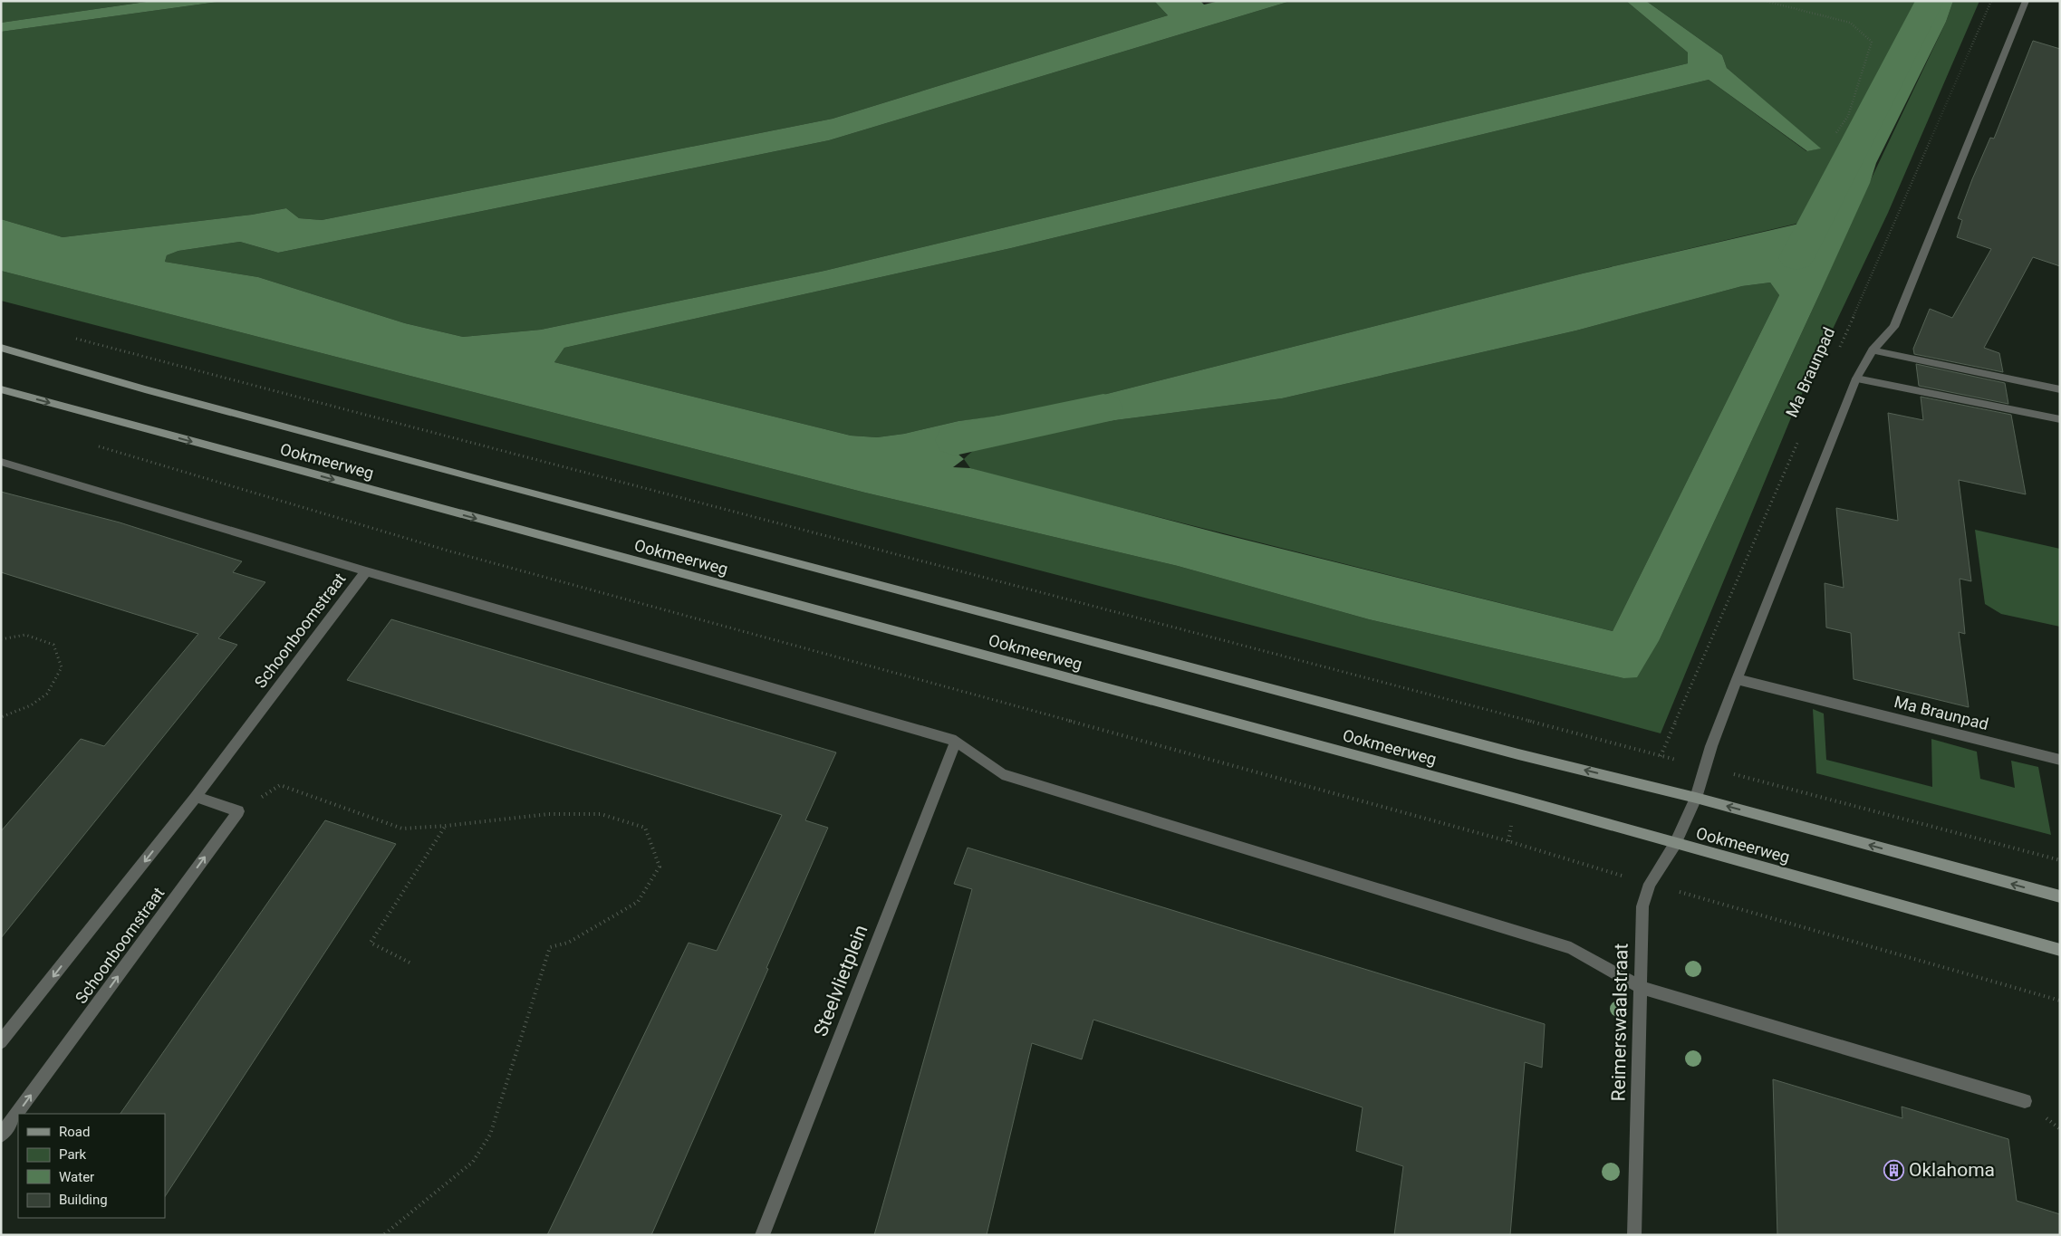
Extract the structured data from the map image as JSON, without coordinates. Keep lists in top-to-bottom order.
{
  "streets": {
    "main road": ["Ookmeerweg"],
    "street": [
      "Ma Braunpad",
      "Schoonboomstraat",
      "Steelvlietplein",
      "Reimerswaalstraat"
    ]
  },
  "crossings": [
    ["Ookmeerweg", "Reimerswaalstraat"]
  ],
  "places": {
    "building": ["Oklahoma"]
  },
  "legend": [
    "Road",
    "Park",
    "Water",
    "Building"
  ]
}
